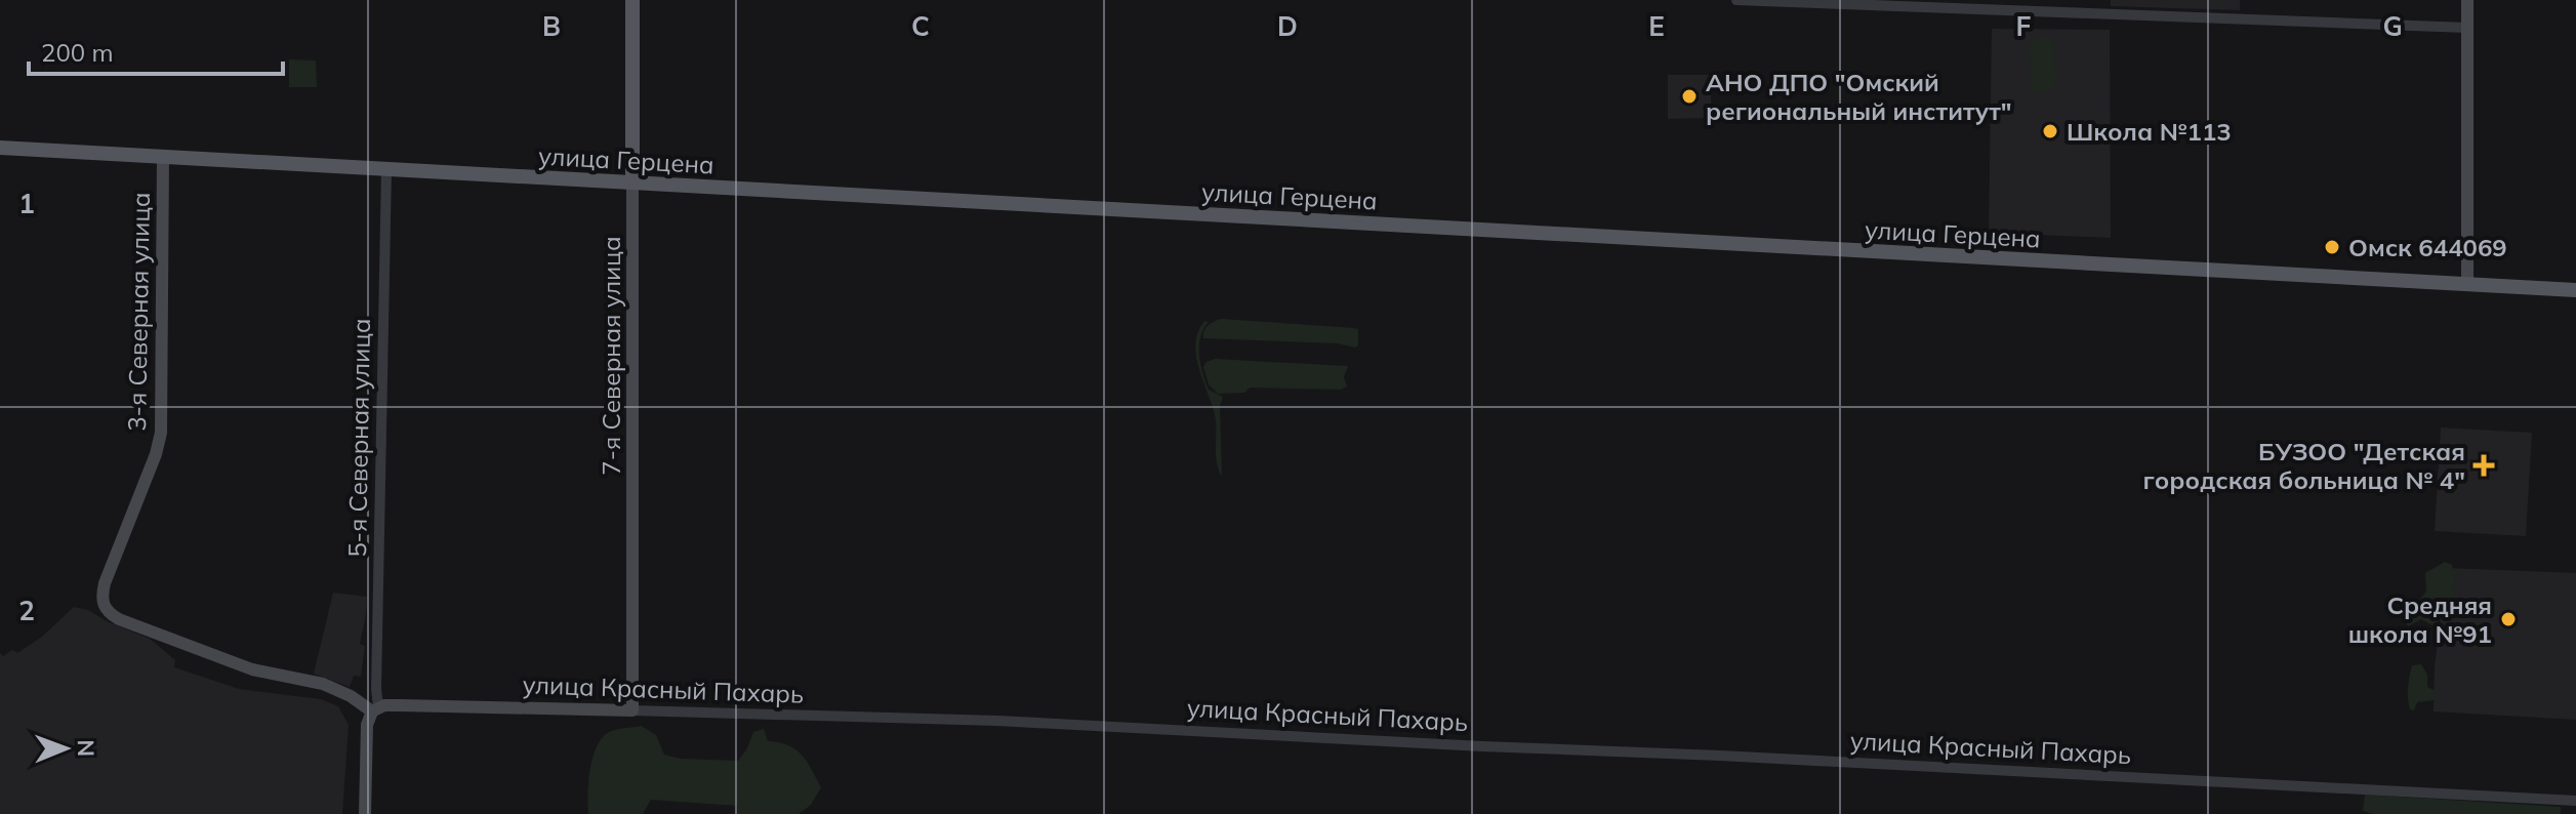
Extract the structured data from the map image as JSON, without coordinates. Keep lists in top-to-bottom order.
{
  "streets": {
    "main road": [
      "улица Герцена",
      "3-я Северная улица",
      "7-я Северная улица",
      "5-я Северная улица",
      "улица Красный Пахарь"
    ]
  },
  "crossings": [
    ["улица Герцена", "3-я Северная улица"],
    ["улица Герцена", "7-я Северная улица"],
    ["улица Герцена", "5-я Северная улица"],
    ["3-я Северная улица", "5-я Северная улица"],
    ["3-я Северная улица", "улица Красный Пахарь"],
    ["7-я Северная улица", "улица Красный Пахарь"],
    ["5-я Северная улица", "улица Красный Пахарь"]
  ],
  "places": {
    "other": [
      "АНО ДПО \"Омский региональный институт\"",
      "Школа №113",
      "Омск 644069",
      "Средняя школа №91"
    ],
    "health": ["БУЗОО \"Детская городская больница № 4\""]
  },
  "scale_bar": "200 m",
  "north": "right",
  "grid": {
    "columns": [
      "B",
      "C",
      "D",
      "E",
      "F",
      "G"
    ],
    "rows": ["1", "2"]
  }
}
